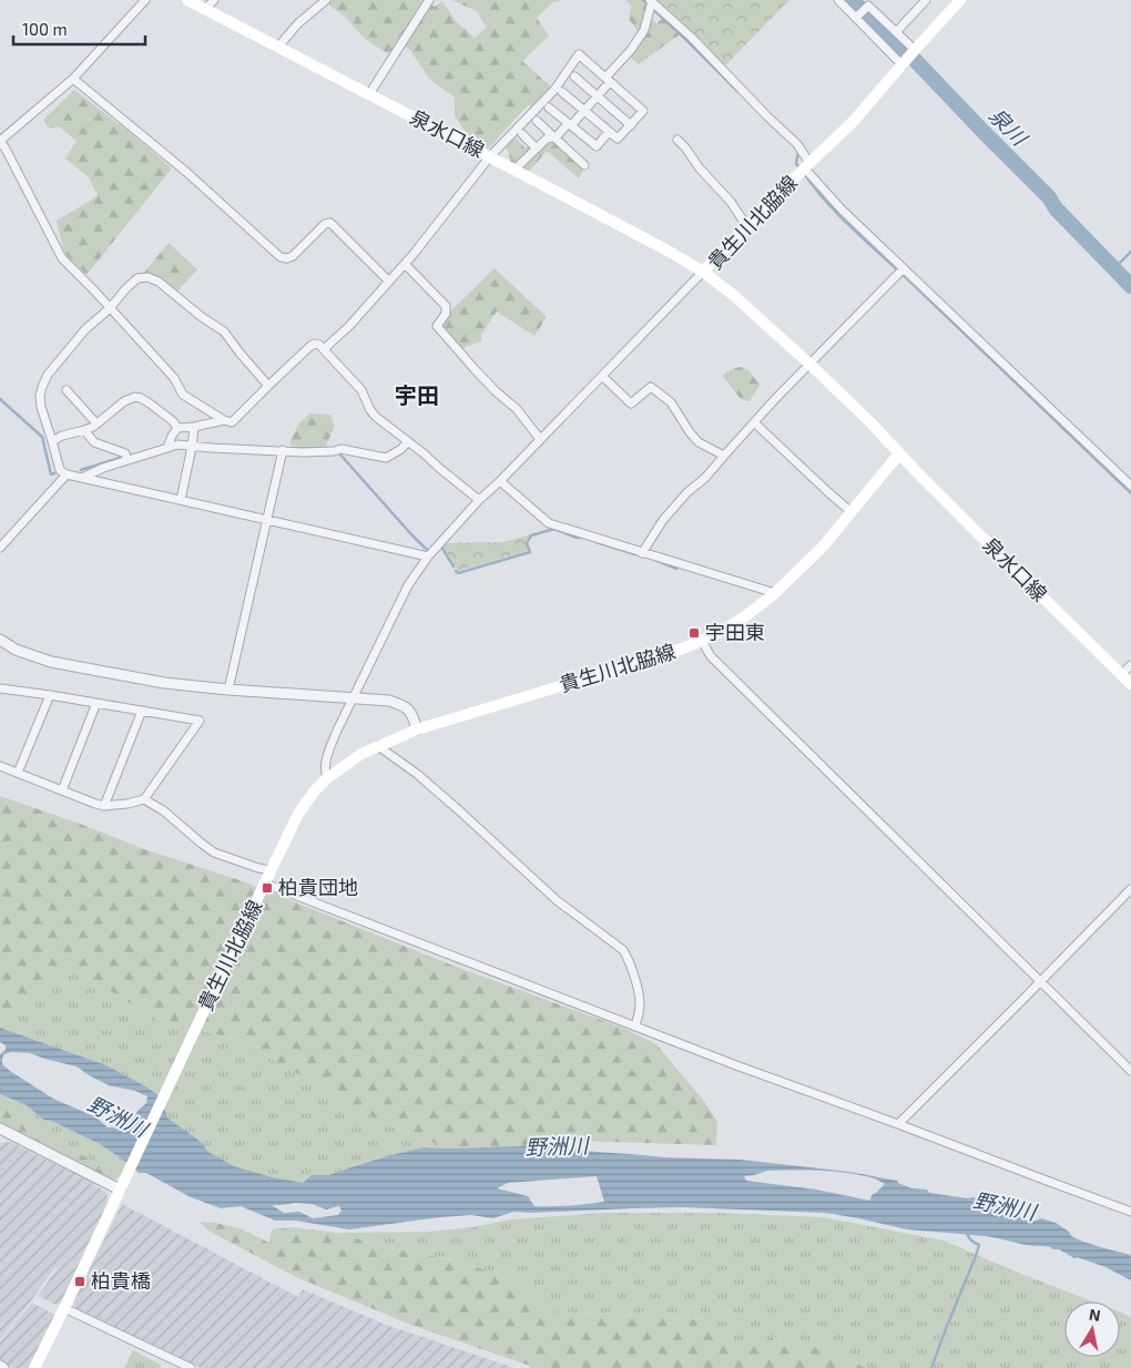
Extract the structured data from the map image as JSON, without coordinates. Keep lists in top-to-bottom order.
{
  "streets": {
    "main road": ["泉水口線", "貴生川北脇線"]
  },
  "crossings": [
    ["泉水口線", "貴生川北脇線"]
  ],
  "districts": ["宇田"],
  "water": ["泉川", "野洲川"],
  "places": {
    "transit": ["宇田東", "柏貴団地", "柏貴橋"]
  },
  "scale_bar": "100 m",
  "north": "top"
}
